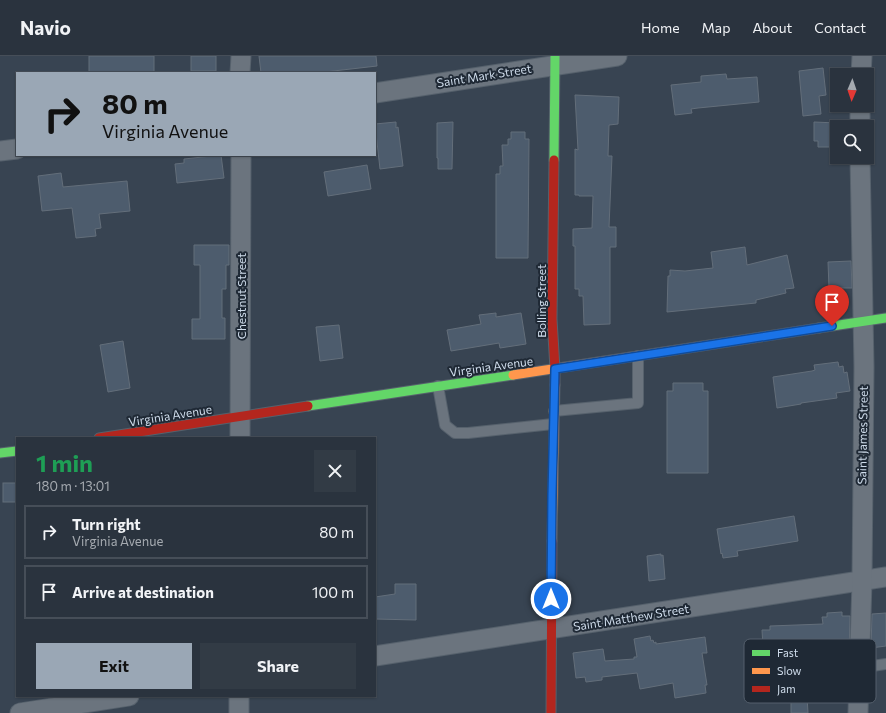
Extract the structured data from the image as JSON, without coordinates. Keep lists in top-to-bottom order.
{
  "streets": {
    "street": [
      "Saint Mark Street",
      "Chestnut Street",
      "Bolling Street",
      "Virginia Avenue",
      "Saint James Street",
      "Saint Matthew Street"
    ]
  },
  "crossings": [
    ["Saint Mark Street", "Bolling Street"],
    ["Chestnut Street", "Virginia Avenue"],
    ["Bolling Street", "Virginia Avenue"],
    ["Bolling Street", "Saint Matthew Street"],
    ["Virginia Avenue", "Saint James Street"],
    ["Saint James Street", "Saint Matthew Street"]
  ],
  "legend": ["Fast", "Slow", "Jam"],
  "north": "bottom",
  "page": {
    "header": "Navio",
    "nav": [
      "Home",
      "Map",
      "About",
      "Contact"
    ],
    "turn": ["80 m", "Virginia Avenue"],
    "heading": ["1 min", "180 m · 13:01"],
    "list": [
      {
        "name": "Turn right",
        "note": "Virginia Avenue",
        "value": "80 m"
      },
      {
        "name": "Arrive at destination",
        "value": "100 m"
      }
    ],
    "buttons": ["Exit", "Share"]
  }
}
